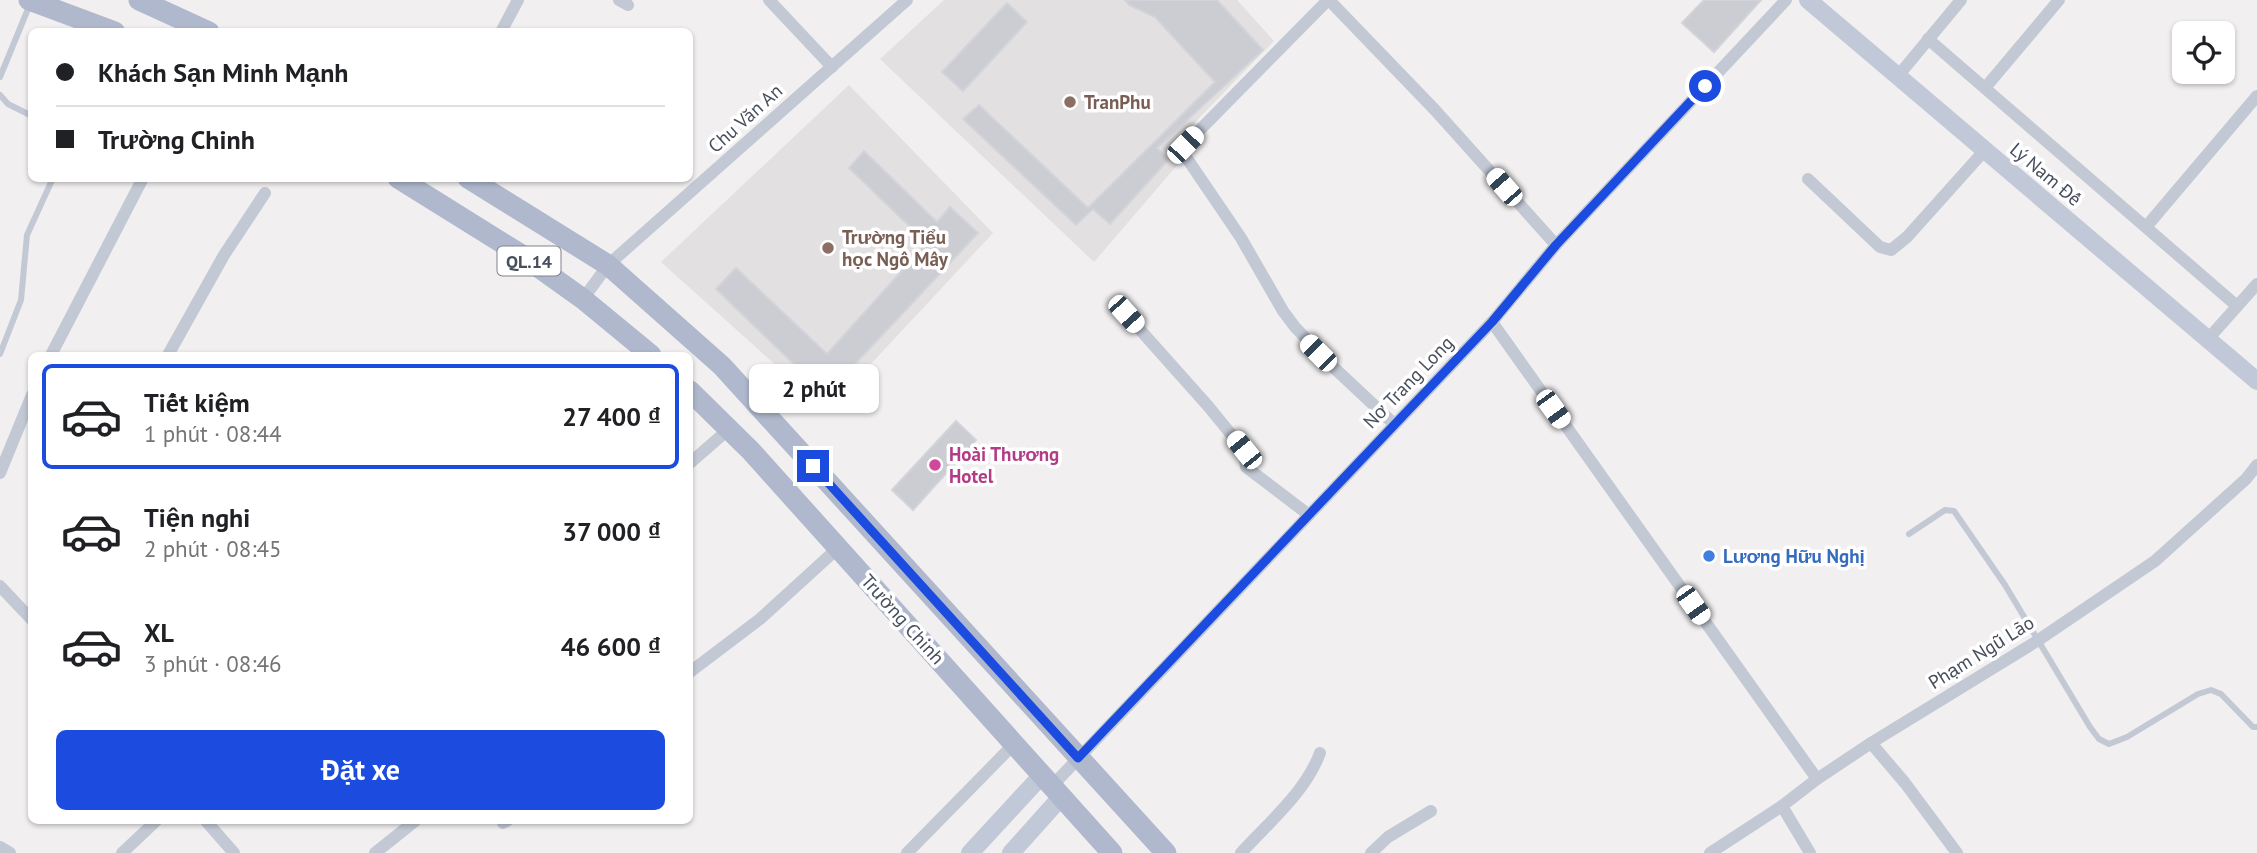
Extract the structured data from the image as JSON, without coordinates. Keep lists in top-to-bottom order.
{
  "streets": {
    "main road": ["QL.14", "Trường Chinh"],
    "street": [
      "Chu Văn An",
      "Lý Nam Đế",
      "Nơ Trang Long",
      "Phạm Ngũ Lão"
    ]
  },
  "crossings": [
    ["Chu Văn An", "QL.14"],
    ["Chu Văn An", "Trường Chinh"],
    ["Nơ Trang Long", "Trường Chinh"]
  ],
  "places": [
    "TranPhu",
    "Trường Tiểu học Ngô Mây",
    "Hoài Thương Hotel",
    "Lương Hữu Nghị"
  ],
  "page": {
    "banner": ["Khách Sạn Minh Mạnh", "Trường Chinh"],
    "bubble": "2 phút",
    "list": [
      {
        "name": "Tiết kiệm",
        "note": "1 phút · 08:44",
        "value": "27 400 ₫"
      },
      {
        "name": "Tiện nghi",
        "note": "2 phút · 08:45",
        "value": "37 000 ₫"
      },
      {
        "name": "XL",
        "note": "3 phút · 08:46",
        "value": "46 600 ₫"
      }
    ],
    "buttons": "Đặt xe"
  }
}
